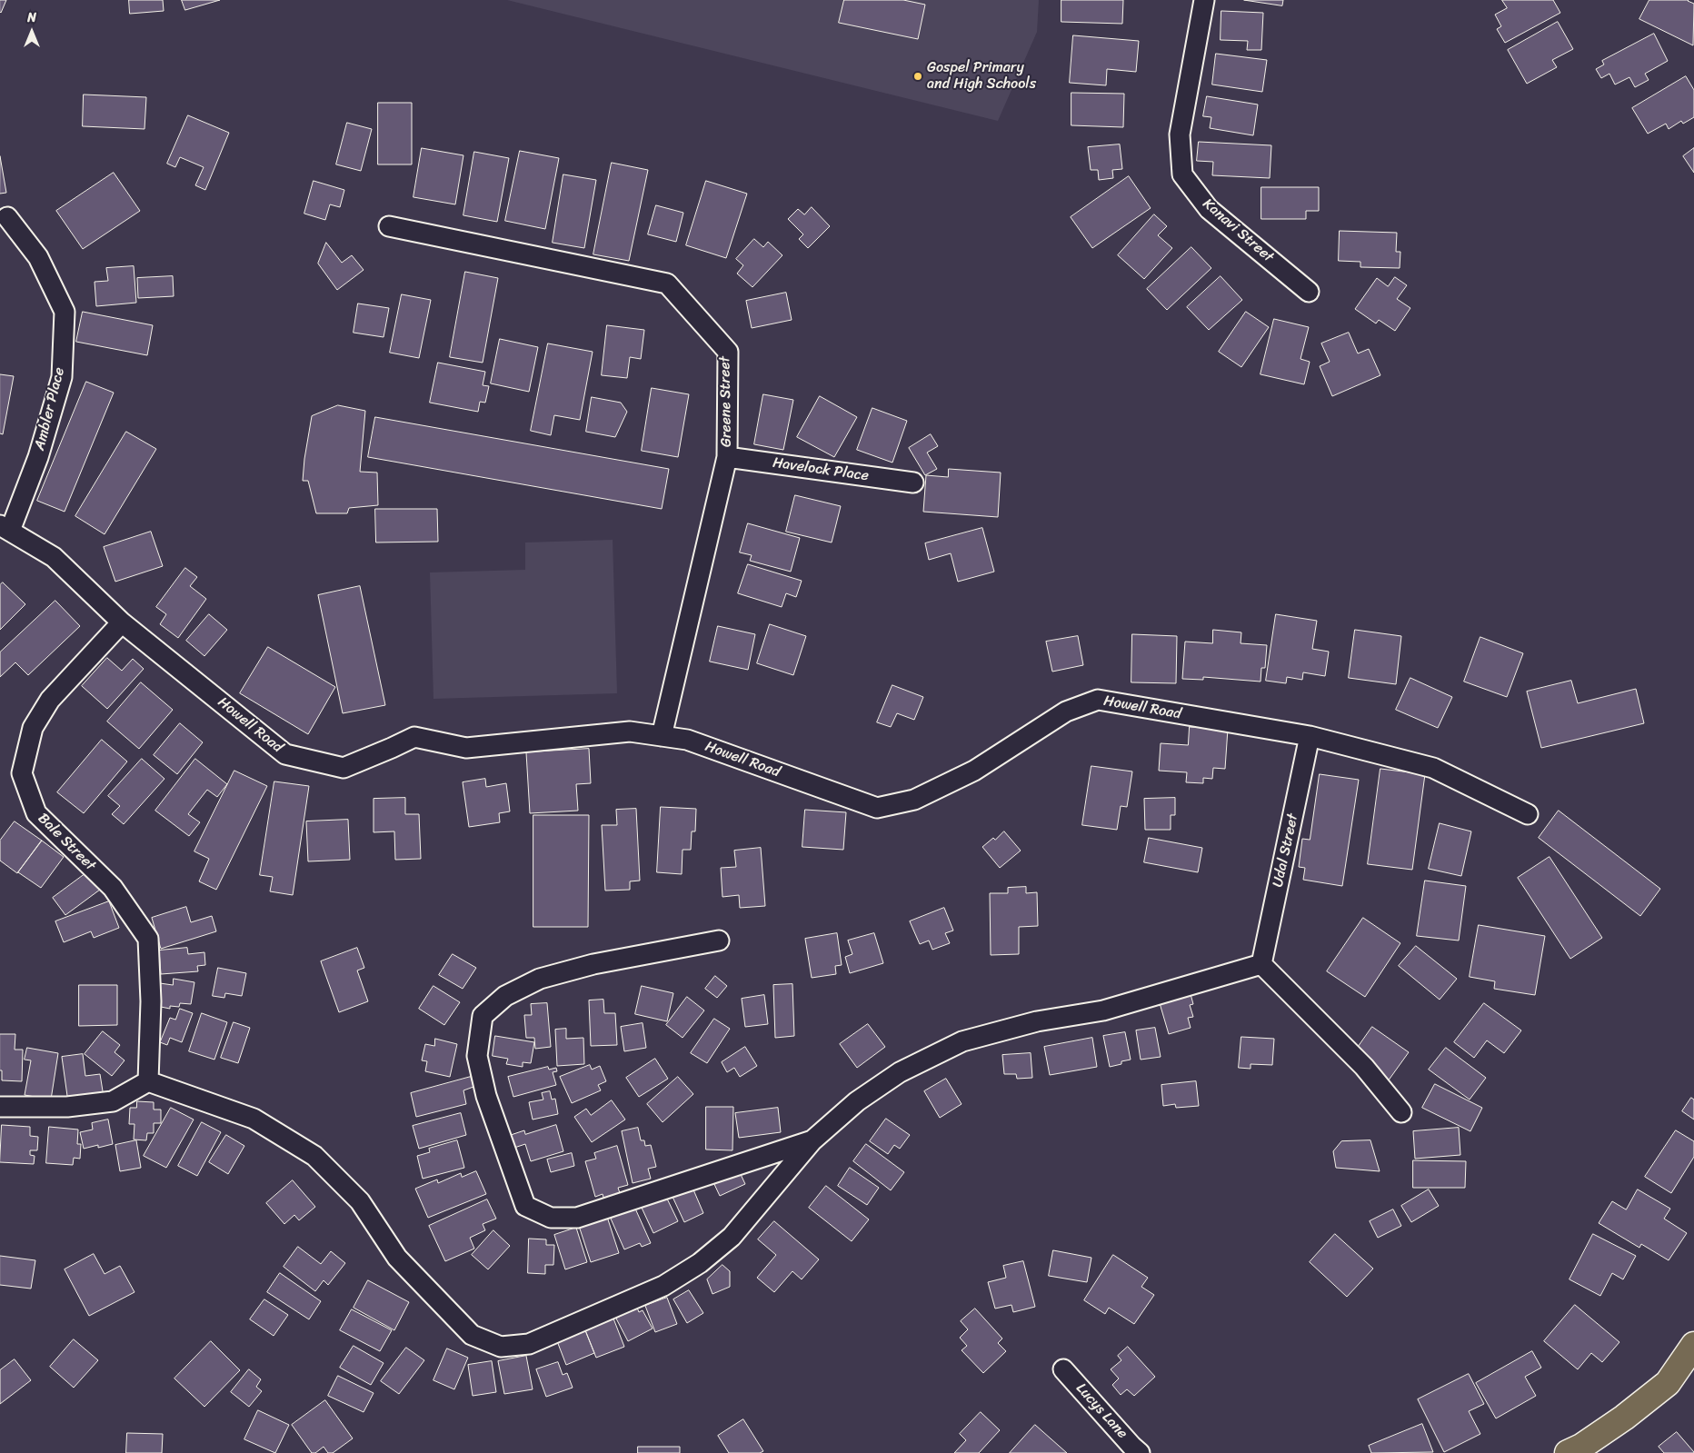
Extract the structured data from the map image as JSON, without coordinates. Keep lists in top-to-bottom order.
{
  "streets": {
    "street": [
      "Kanavi Street",
      "Greene Street",
      "Ambler Place",
      "Havelock Place",
      "Howell Road",
      "Bale Street",
      "Udal Street",
      "Lucys Lane"
    ]
  },
  "crossings": [
    ["Greene Street", "Havelock Place"],
    ["Greene Street", "Howell Road"],
    ["Ambler Place", "Howell Road"],
    ["Howell Road", "Bale Street"],
    ["Howell Road", "Udal Street"]
  ],
  "places": ["Gospel Primary and High Schools"],
  "north": "top"
}
